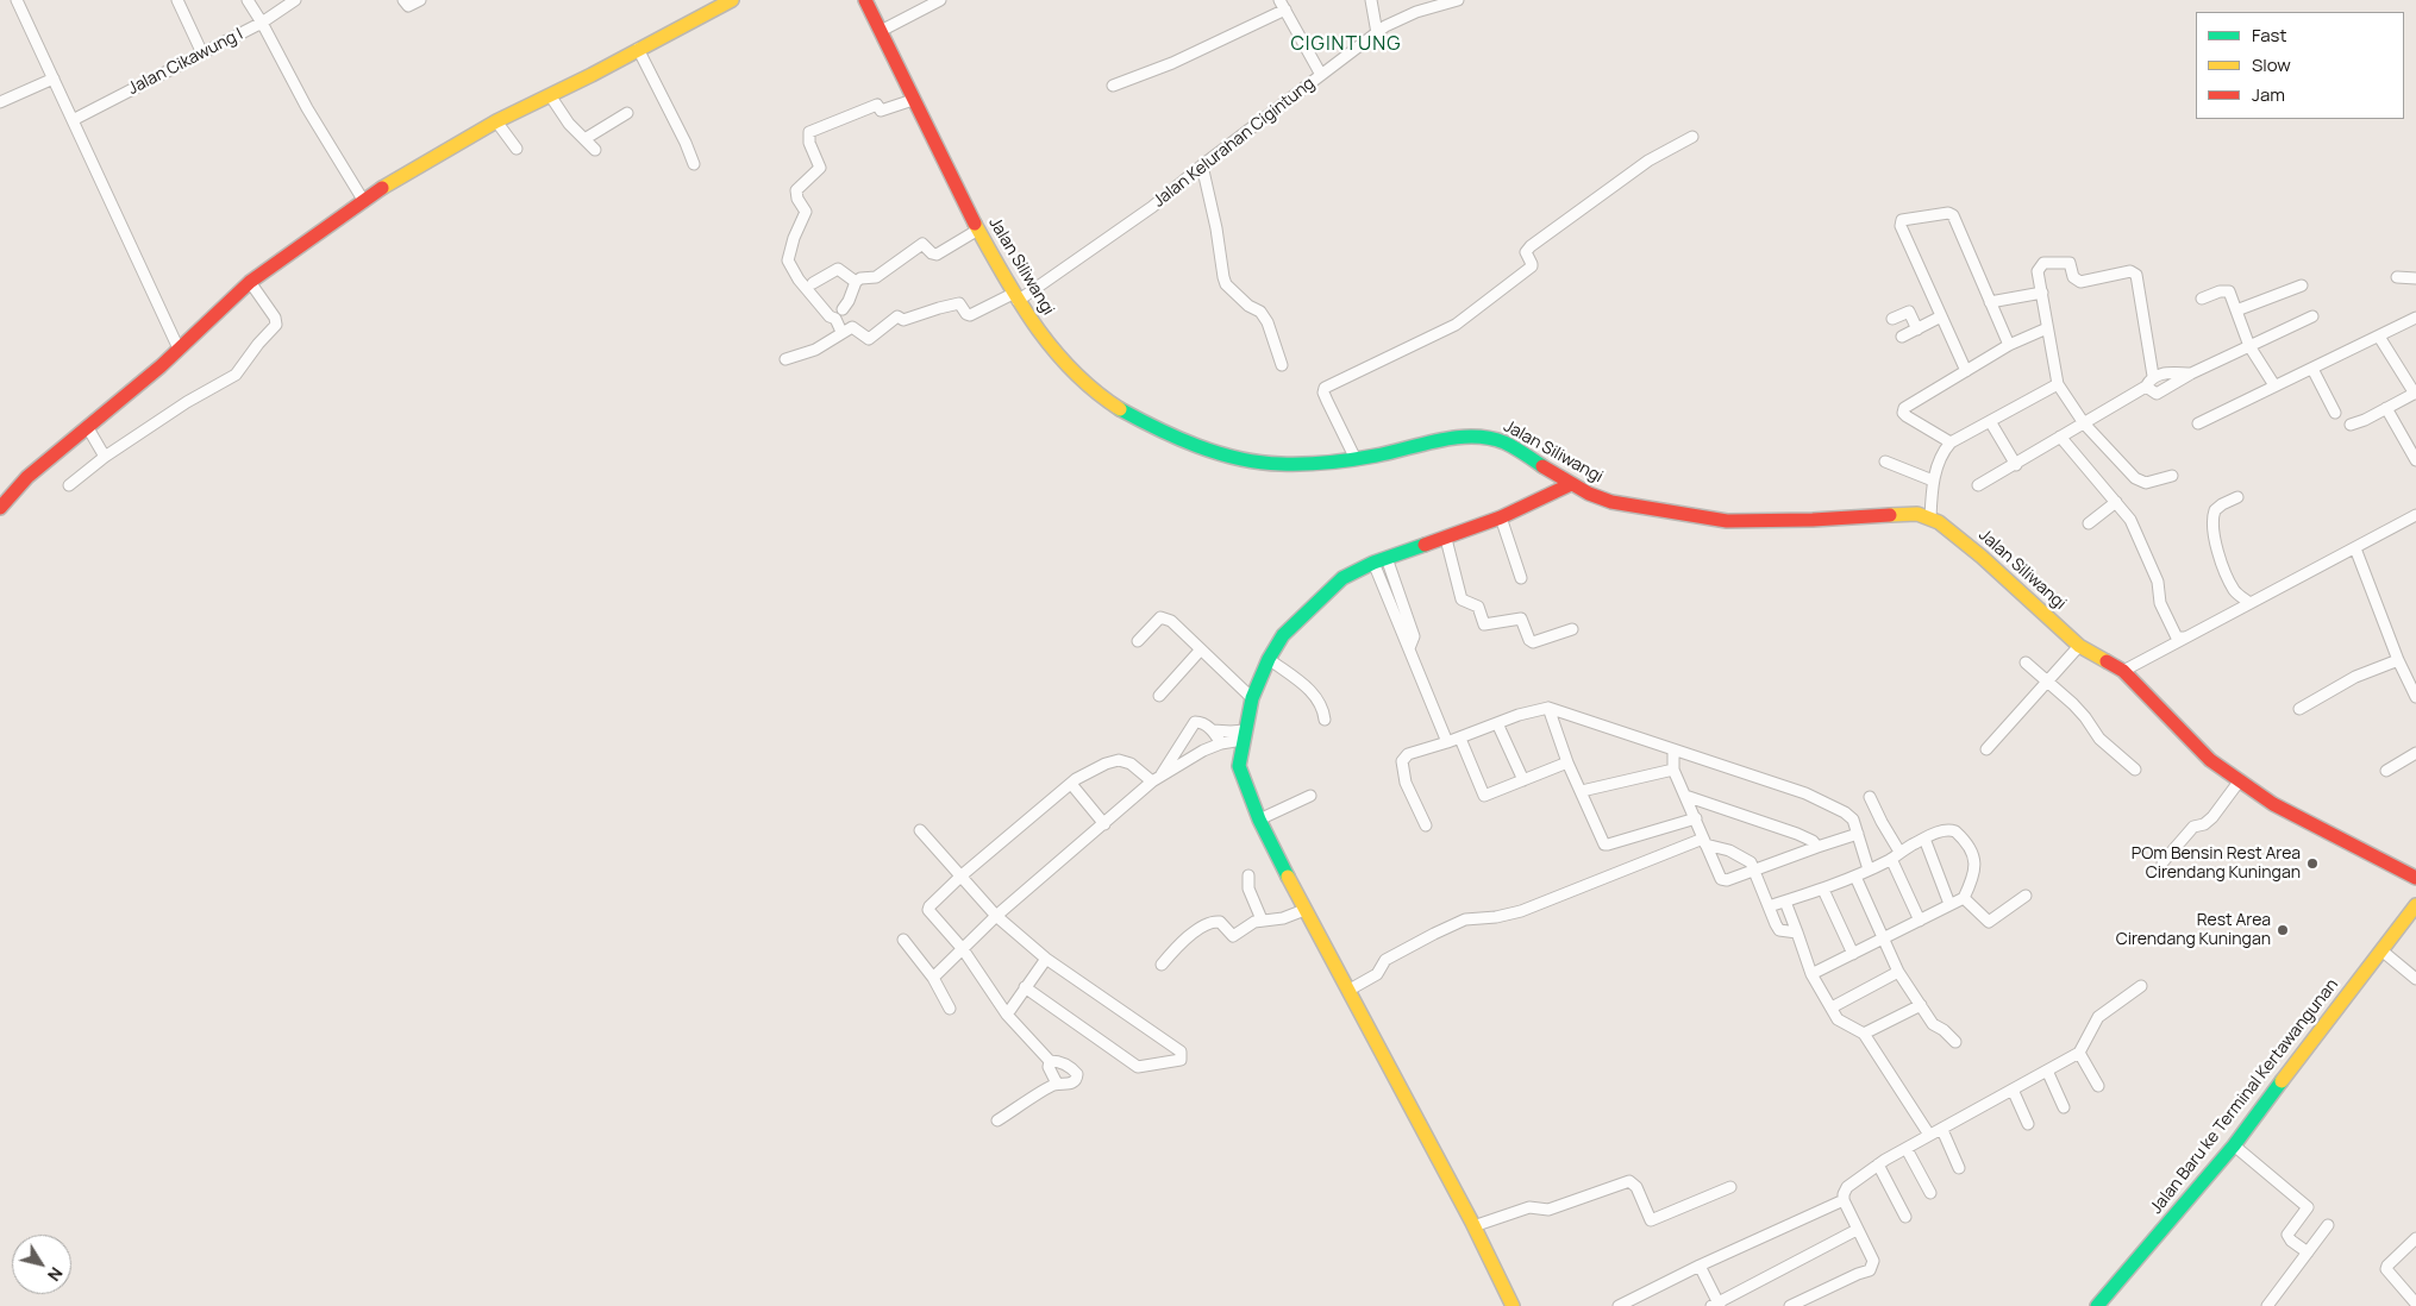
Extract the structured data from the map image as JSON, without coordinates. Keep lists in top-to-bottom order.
{
  "streets": {
    "main road": ["Jalan Siliwangi", "Jalan Baru ke Terminal Kertawangunan"],
    "street": ["Jalan Cikawung I", "Jalan Kelurahan Cigintung"]
  },
  "crossings": [
    ["Jalan Kelurahan Cigintung", "Jalan Siliwangi"]
  ],
  "districts": ["CIGINTUNG"],
  "places": ["POm Bensin Rest Area Cirendang Kuningan", "Rest Area Cirendang Kuningan"],
  "legend": ["Fast", "Slow", "Jam"],
  "north": "bottom right"
}
